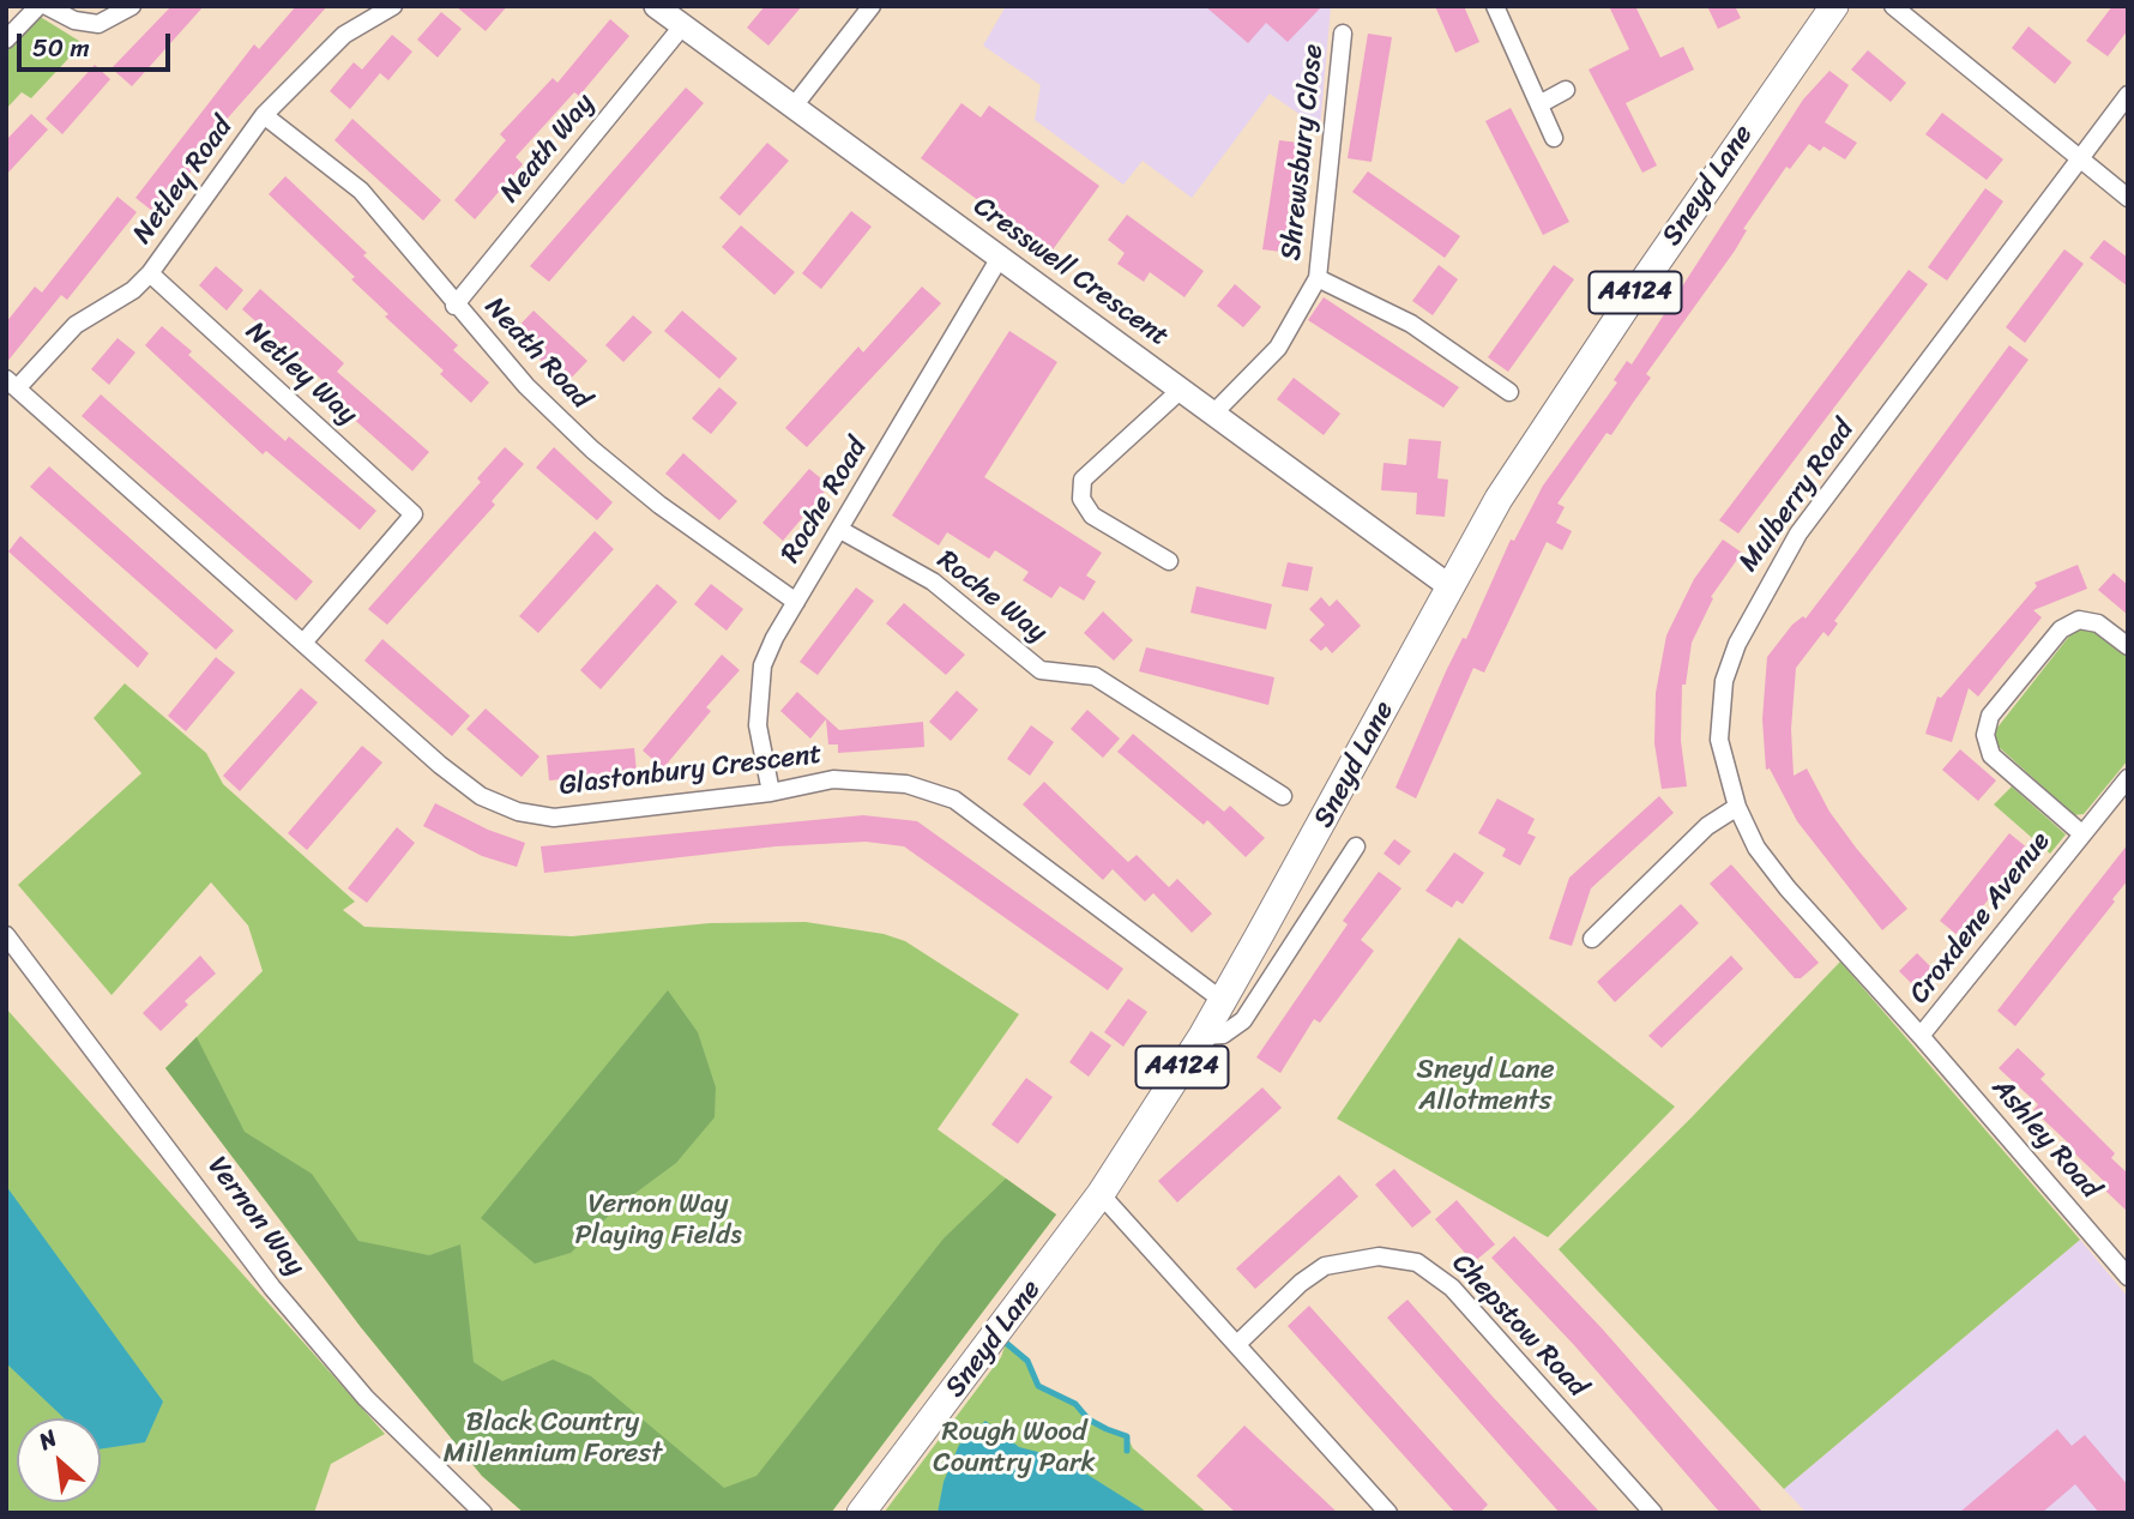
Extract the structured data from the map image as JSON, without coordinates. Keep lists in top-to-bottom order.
{
  "streets": {
    "main road": ["Sneyd Lane", "A4124"],
    "street": [
      "Neath Way",
      "Shrewsbury Close",
      "Netley Road",
      "Cresswell Crescent",
      "Neath Road",
      "Netley Way",
      "Mulberry Road",
      "Roche Road",
      "Roche Way",
      "Glastonbury Crescent",
      "Croxdene Avenue",
      "Ashley Road",
      "Vernon Way",
      "Chepstow Road"
    ]
  },
  "crossings": [
    ["Neath Way", "Cresswell Crescent"],
    ["Neath Way", "Neath Road"],
    ["Shrewsbury Close", "Cresswell Crescent"],
    ["Netley Road", "Neath Road"],
    ["Netley Road", "Netley Way"],
    ["Netley Road", "Glastonbury Crescent"],
    ["Sneyd Lane", "Cresswell Crescent"],
    ["Sneyd Lane", "Glastonbury Crescent"],
    ["Cresswell Crescent", "Roche Road"],
    ["Neath Road", "Roche Road"],
    ["Netley Way", "Glastonbury Crescent"],
    ["Mulberry Road", "Croxdene Avenue"],
    ["Mulberry Road", "Ashley Road"],
    ["Roche Road", "Roche Way"],
    ["Roche Road", "Glastonbury Crescent"],
    ["Croxdene Avenue", "Ashley Road"]
  ],
  "parks": [
    "Sneyd Lane Allotments",
    "Vernon Way Playing Fields",
    "Black Country Millennium Forest",
    "Rough Wood Country Park"
  ],
  "scale_bar": "50 m",
  "north": "top left"
}
